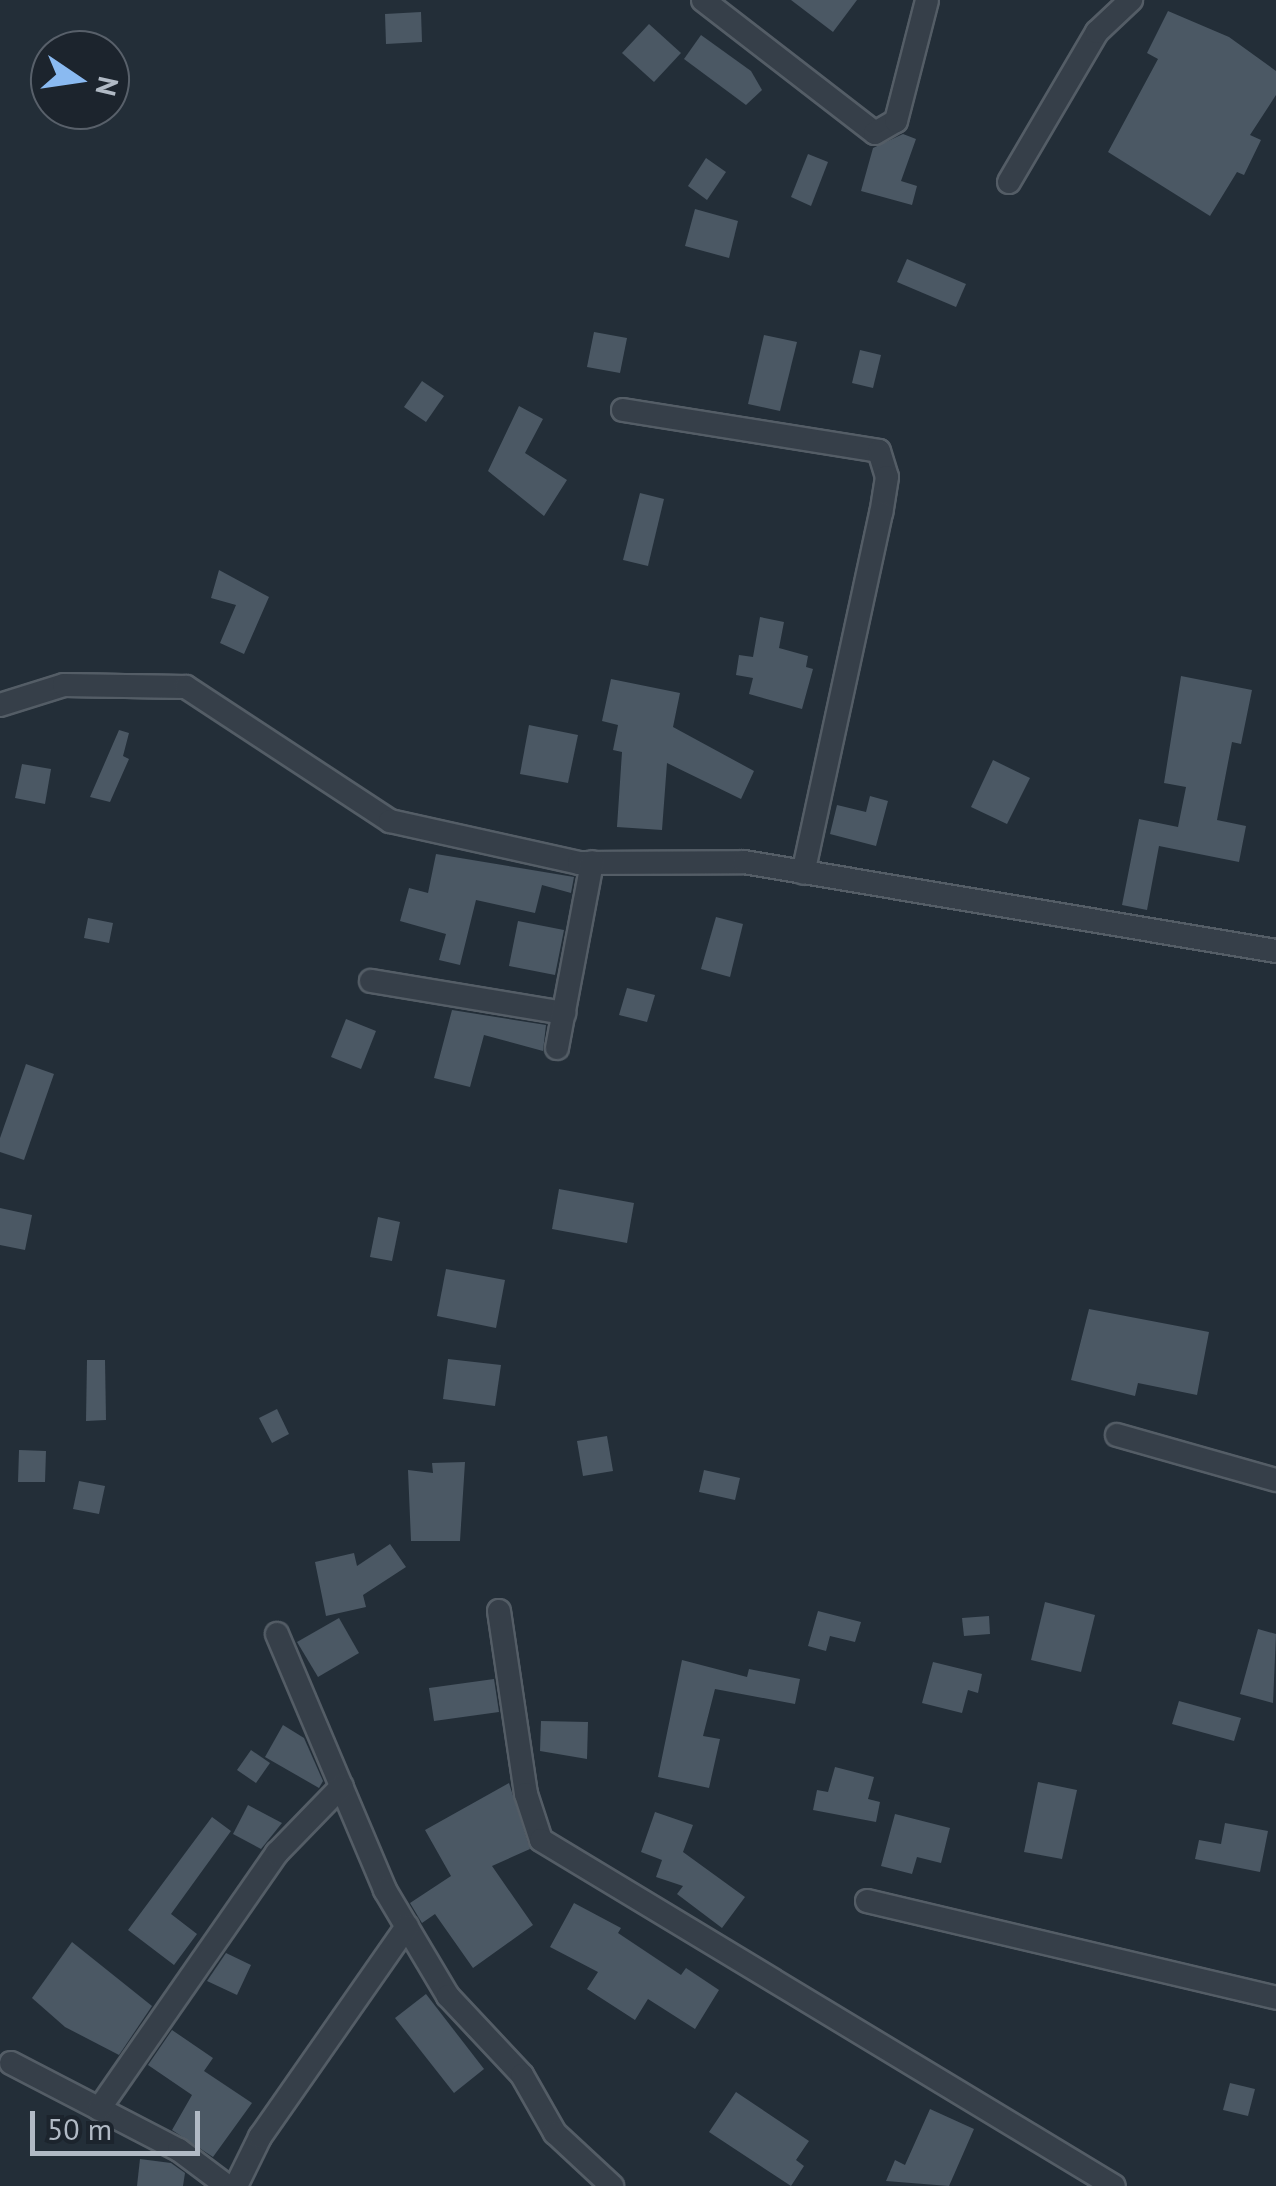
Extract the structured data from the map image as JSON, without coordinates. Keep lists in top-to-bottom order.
{
  "scale_bar": "50 m",
  "north": "right"
}
